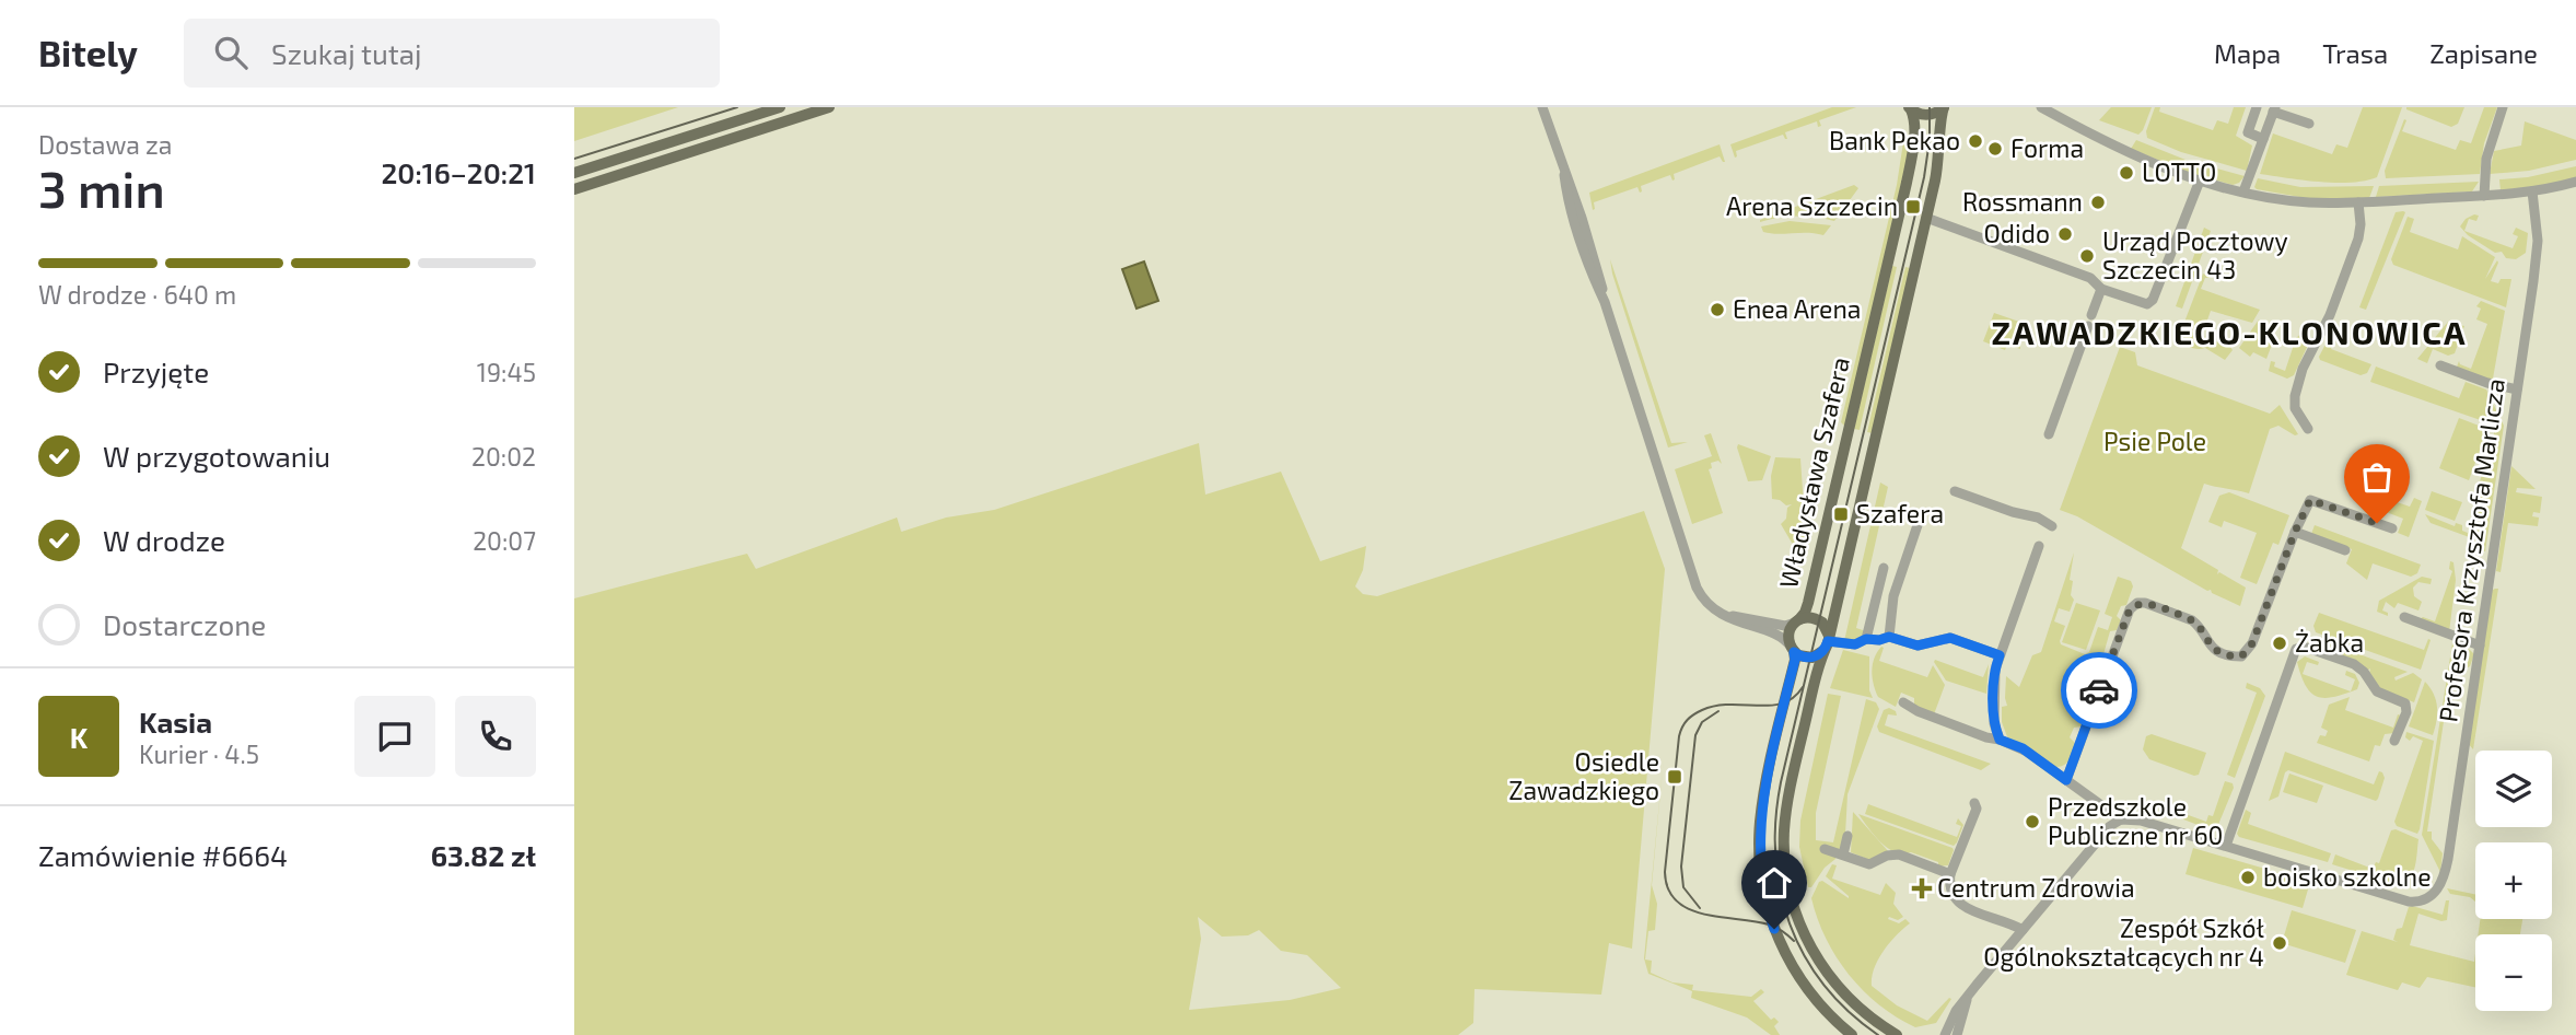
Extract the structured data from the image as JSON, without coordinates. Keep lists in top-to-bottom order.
{
  "streets": {
    "main road": ["Władysława Szafera"],
    "street": ["Profesora Krzysztofa Marlicza"]
  },
  "districts": ["ZAWADZKIEGO-KLONOWICA"],
  "parks": ["Psie Pole"],
  "places": {
    "other": [
      "Bank Pekao",
      "Forma",
      "LOTTO",
      "Rossmann",
      "Odido",
      "Urząd Pocztowy Szczecin 43",
      "Enea Arena",
      "Żabka",
      "Przedszkole Publiczne nr 60",
      "boisko szkolne",
      "Zespół Szkół Ogólnokształcących nr 4"
    ],
    "transit": ["Arena Szczecin", "Szafera", "Osiedle Zawadzkiego"],
    "health": ["Centrum Zdrowia"]
  },
  "page": {
    "header": "Bitely",
    "search": "Szukaj tutaj",
    "nav": ["Mapa", "Trasa", "Zapisane"],
    "heading": ["3 min", "Dostawa za", "20:16–20:21"],
    "panel": [
      "Kasia",
      "Kurier · 4.5",
      "Zamówienie #6664",
      "63.82 zł"
    ],
    "bar": "W drodze · 640 m",
    "list": [
      ["Przyjęte", "19:45"],
      ["W przygotowaniu", "20:02"],
      ["W drodze", "20:07"],
      "Dostarczone"
    ],
    "round": "K",
    "map_buttons": ["+", "−"]
  }
}
